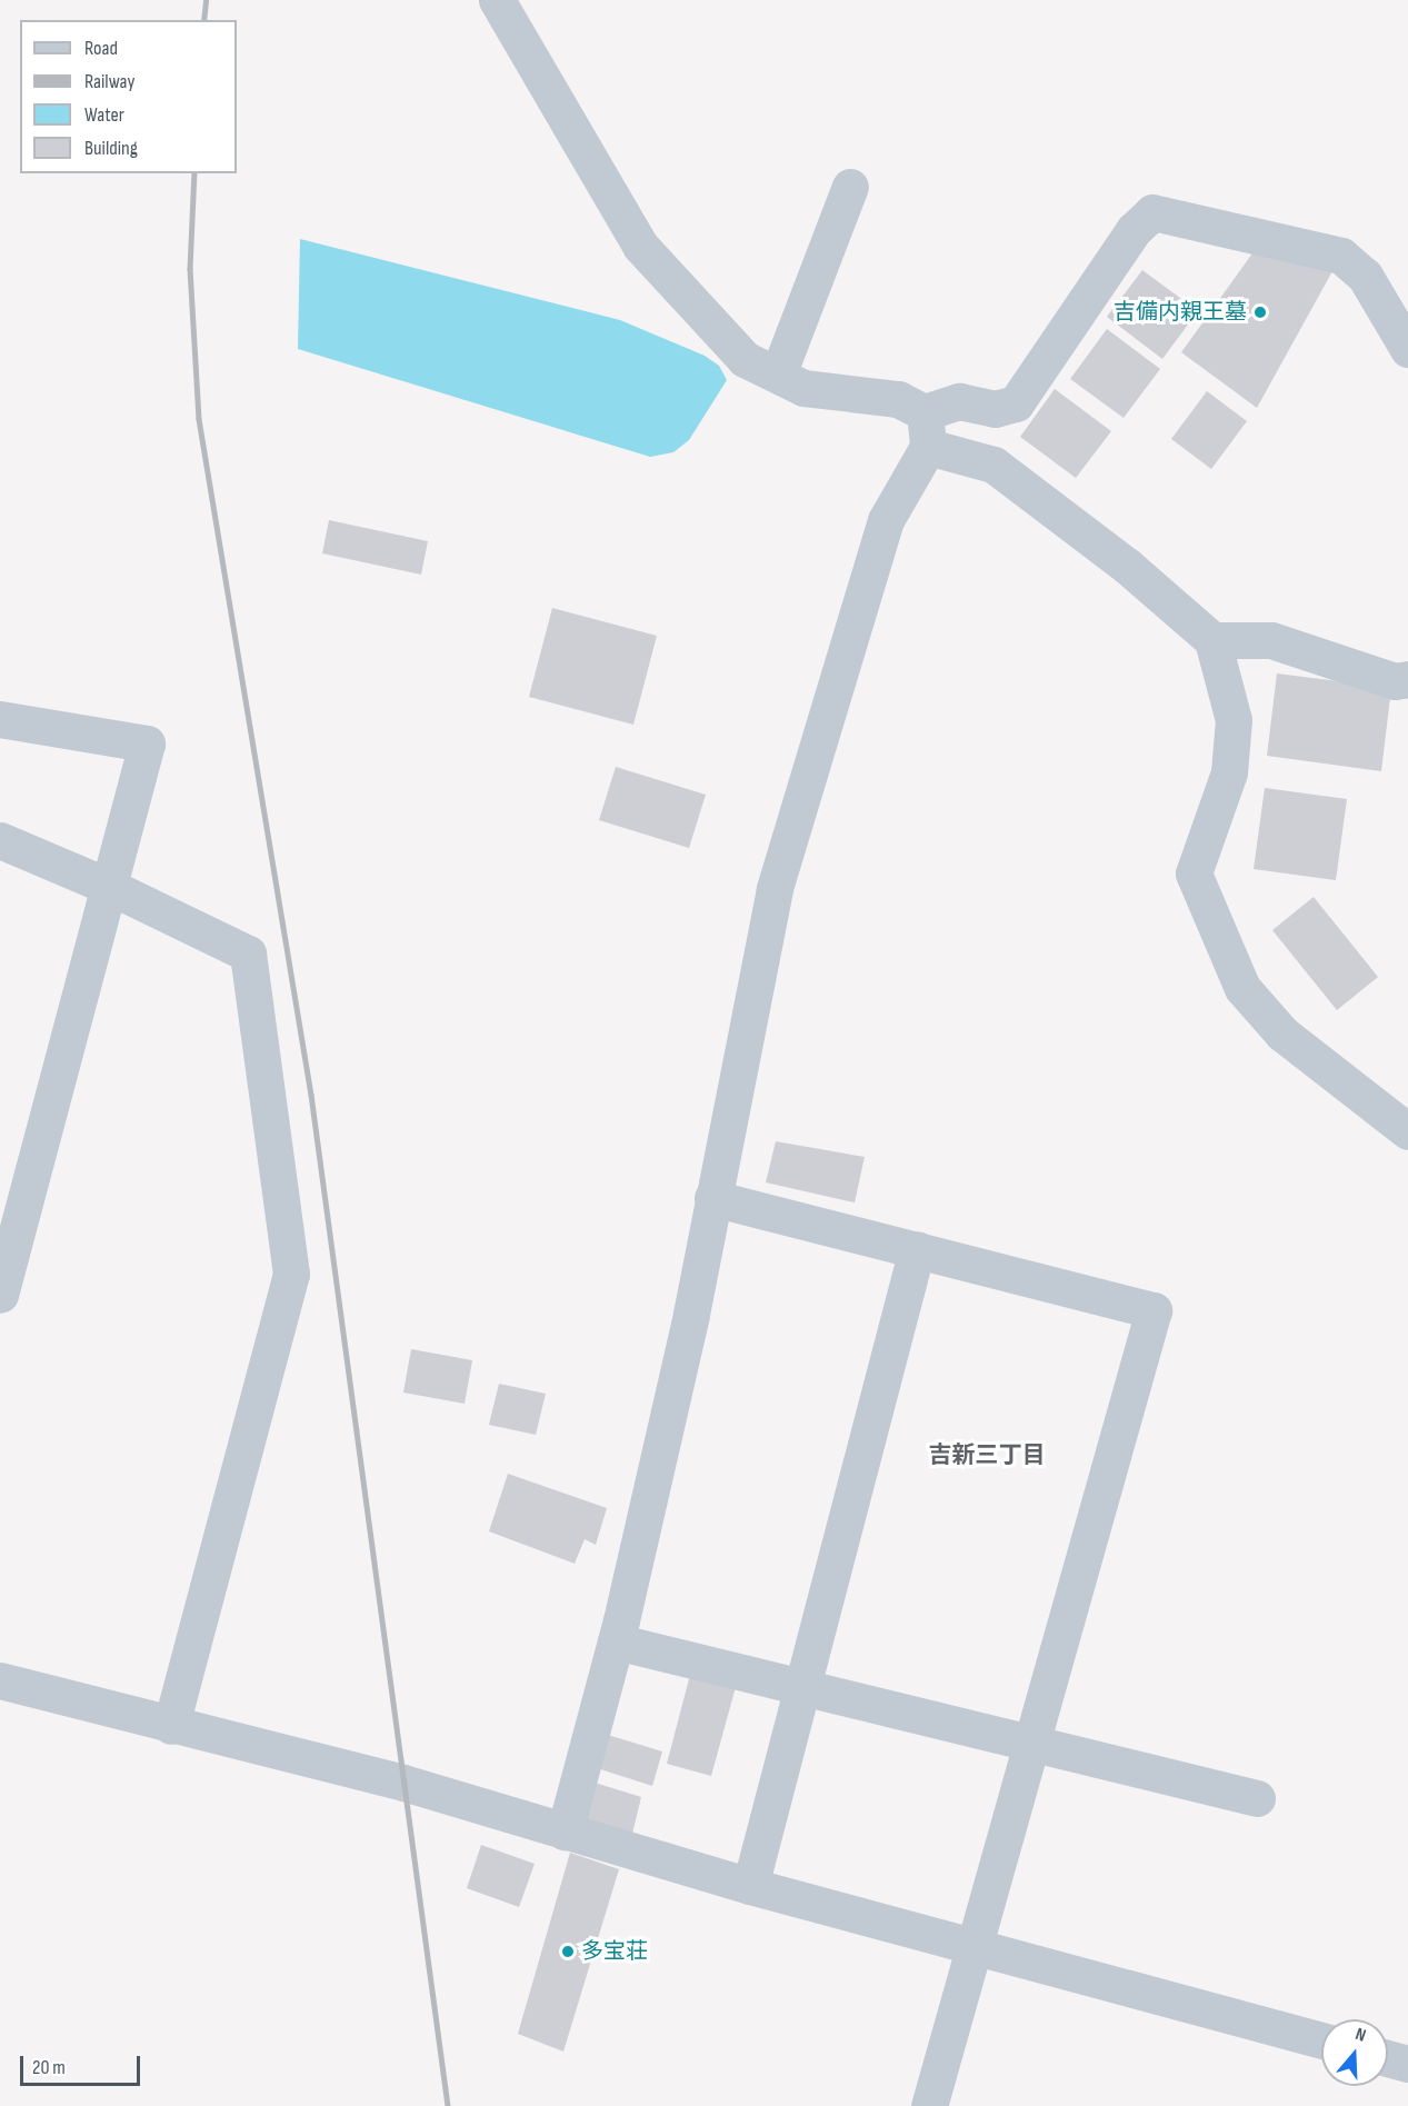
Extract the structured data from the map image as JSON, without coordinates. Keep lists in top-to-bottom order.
{
  "districts": ["吉新三丁目"],
  "places": ["吉備内親王墓", "多宝荘"],
  "legend": [
    "Road",
    "Railway",
    "Water",
    "Building"
  ],
  "scale_bar": "20 m",
  "north": "top"
}
